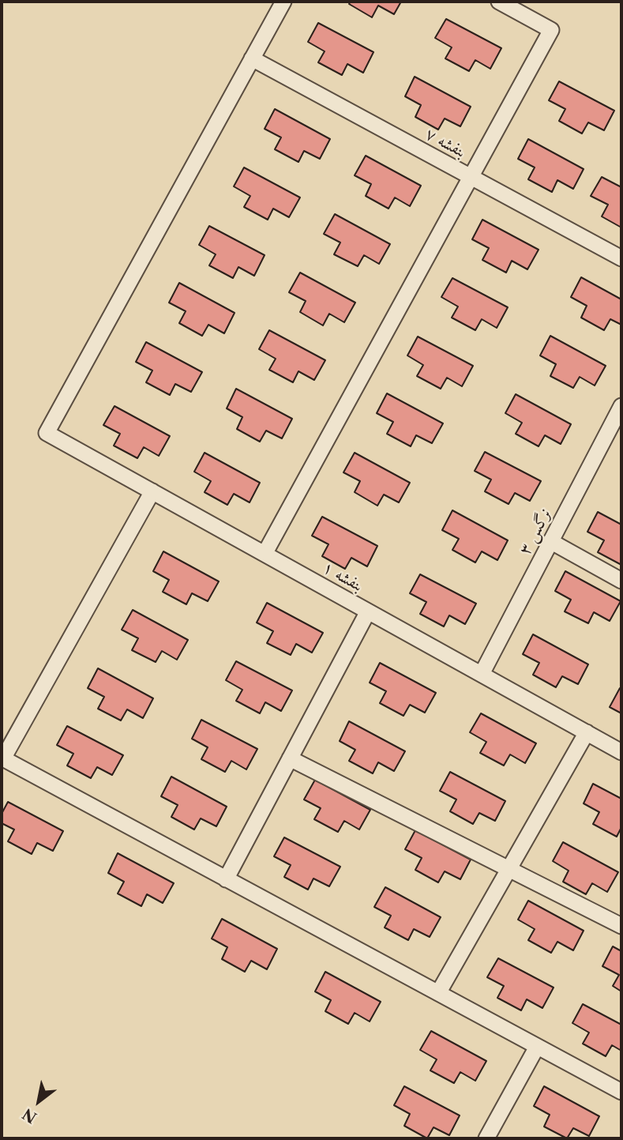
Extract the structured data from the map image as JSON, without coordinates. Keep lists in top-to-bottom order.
{
  "streets": {
    "street": ["بنفشه ۷", "نرگس ۳", "بنفشه ۱"]
  },
  "crossings": [
    ["بنفشه ۷", "بنفشه ۱"],
    ["نرگس ۳", "بنفشه ۱"]
  ],
  "north": "bottom left"
}
